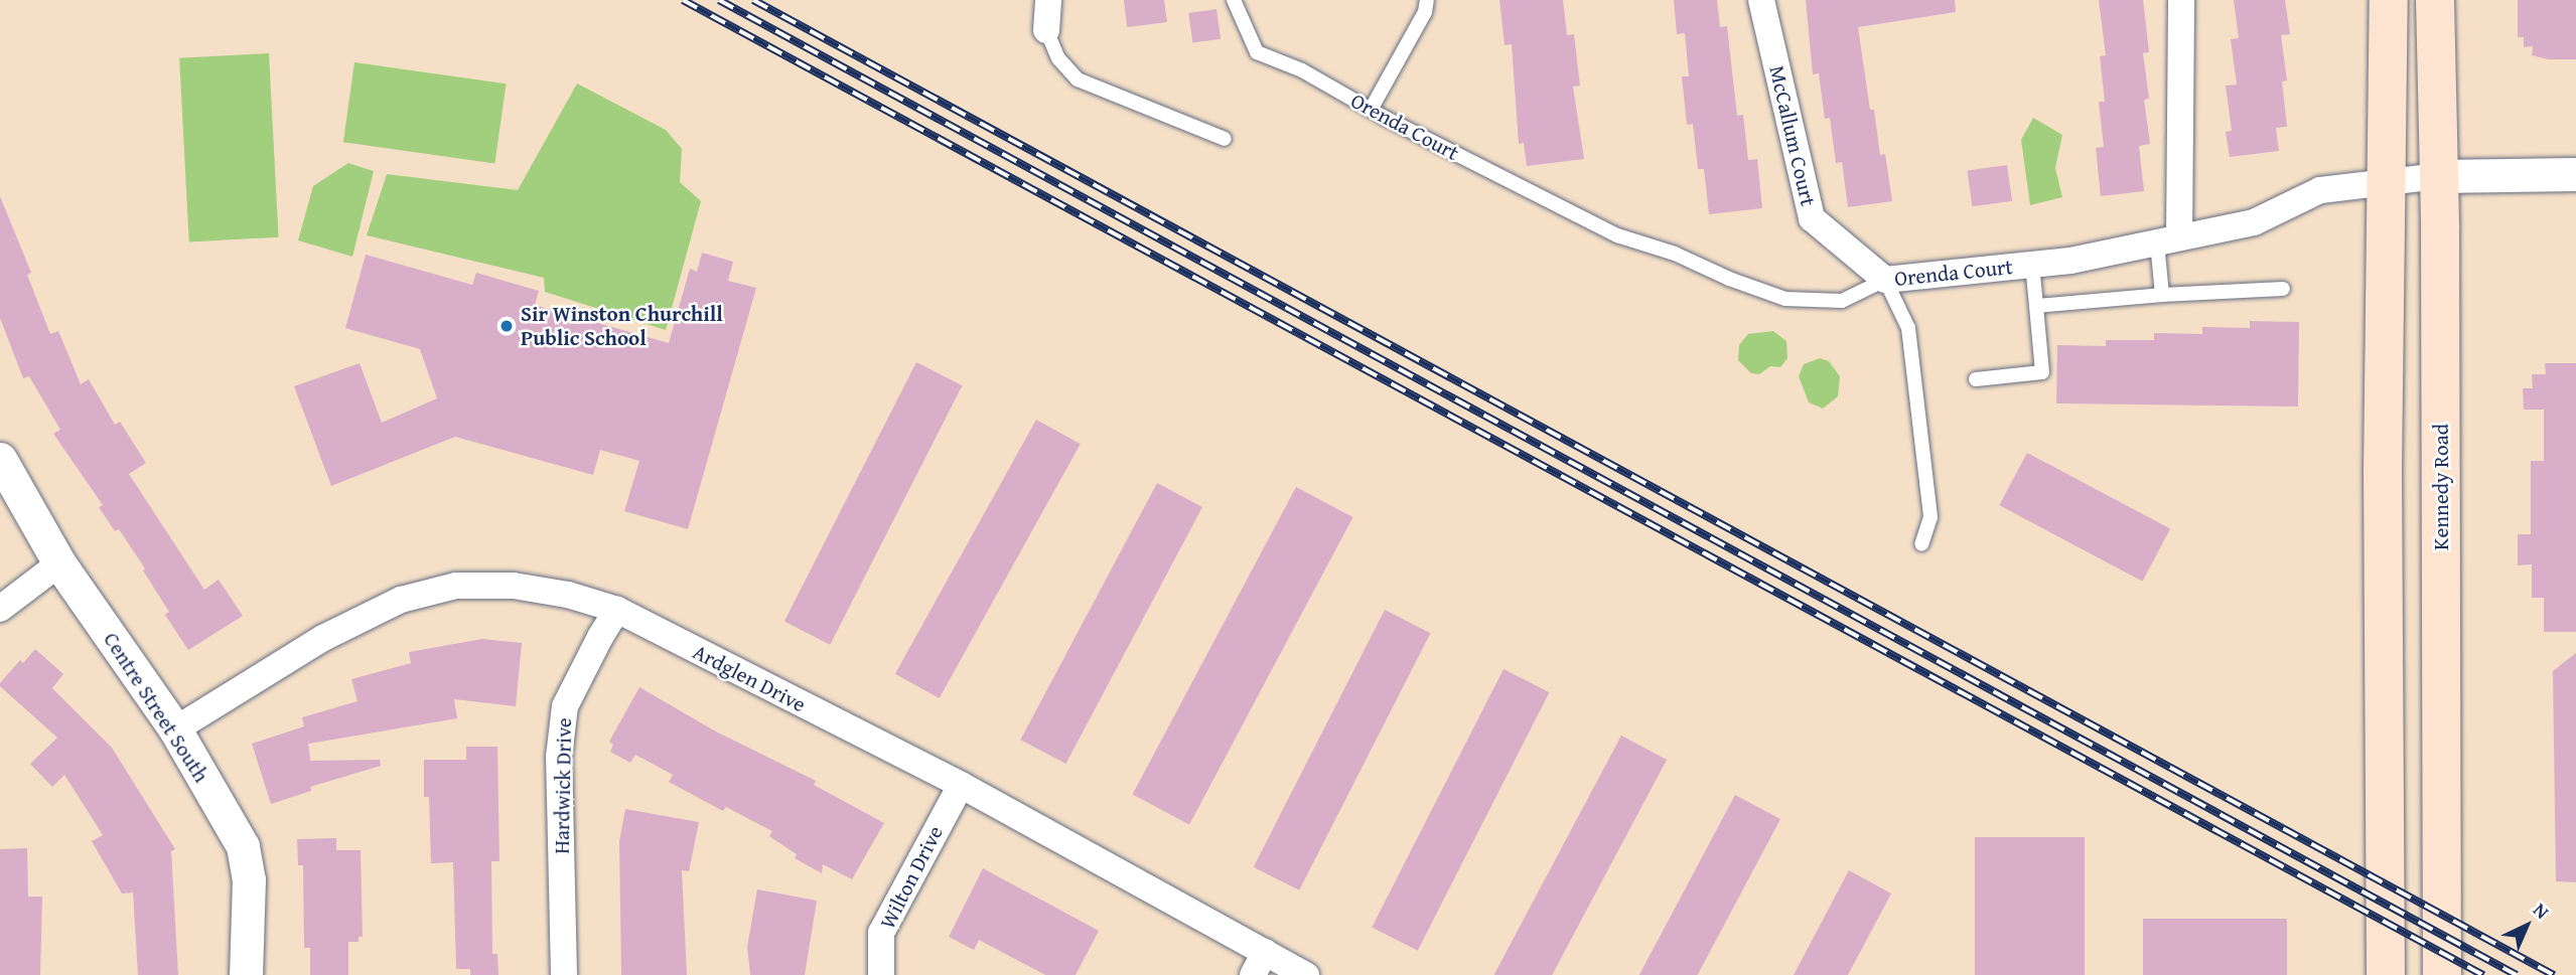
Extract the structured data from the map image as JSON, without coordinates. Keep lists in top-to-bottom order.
{
  "streets": {
    "main road": ["Kennedy Road"],
    "street": [
      "Orenda Court",
      "McCallum Court",
      "Ardglen Drive",
      "Centre Street South",
      "Hardwick Drive",
      "Wilton Drive"
    ]
  },
  "crossings": [
    ["Orenda Court", "McCallum Court"],
    ["Orenda Court", "Kennedy Road"],
    ["Ardglen Drive", "Centre Street South"],
    ["Ardglen Drive", "Hardwick Drive"],
    ["Ardglen Drive", "Wilton Drive"]
  ],
  "places": ["Sir Winston Churchill Public School"],
  "north": "top right"
}
